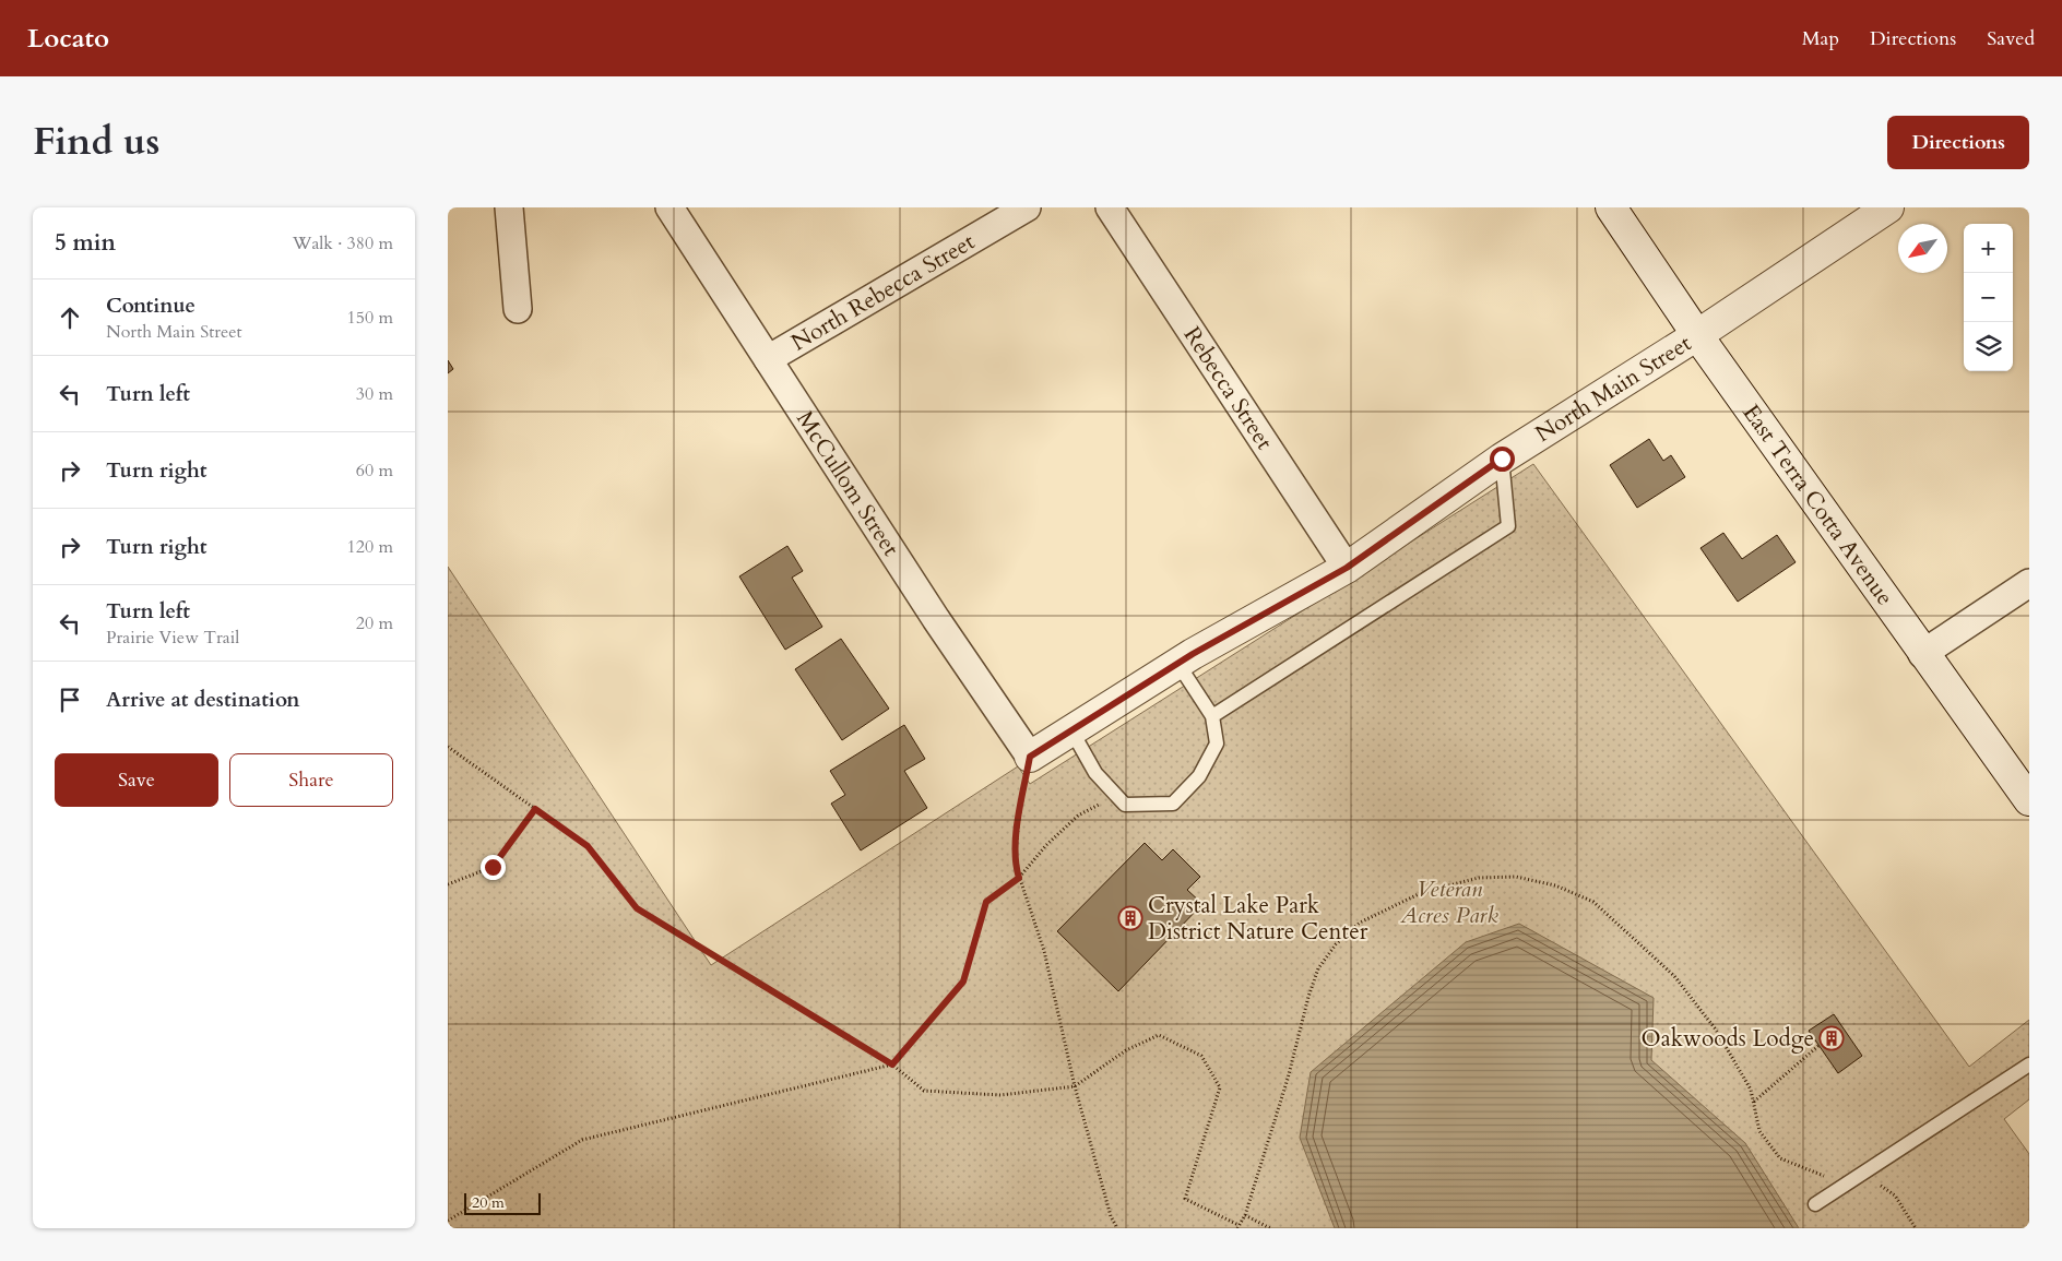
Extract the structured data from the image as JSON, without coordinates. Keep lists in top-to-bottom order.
{
  "streets": {
    "street": [
      "North Rebecca Street",
      "Rebecca Street",
      "North Main Street",
      "McCullom Street",
      "East Terra Cotta Avenue"
    ]
  },
  "crossings": [
    ["North Rebecca Street", "McCullom Street"],
    ["Rebecca Street", "North Main Street"],
    ["North Main Street", "McCullom Street"],
    ["North Main Street", "East Terra Cotta Avenue"]
  ],
  "parks": ["Veteran Acres Park"],
  "places": {
    "building": ["Crystal Lake Park District Nature Center", "Oakwoods Lodge"]
  },
  "scale_bar": "20 m",
  "north": "bottom left",
  "page": {
    "header": "Locato",
    "nav": ["Map", "Directions", "Saved"],
    "title": "Find us",
    "buttons": [
      "Directions",
      ["Save", "Share"]
    ],
    "heading": ["5 min", "Walk · 380 m"],
    "map_buttons": ["+", "−"],
    "list": [
      ["Continue", "North Main Street", "150 m"],
      ["Turn left", "30 m"],
      ["Turn right", "60 m"],
      ["Turn right", "120 m"],
      ["Turn left", "Prairie View Trail", "20 m"],
      "Arrive at destination"
    ],
    "scale": "20 m"
  }
}
